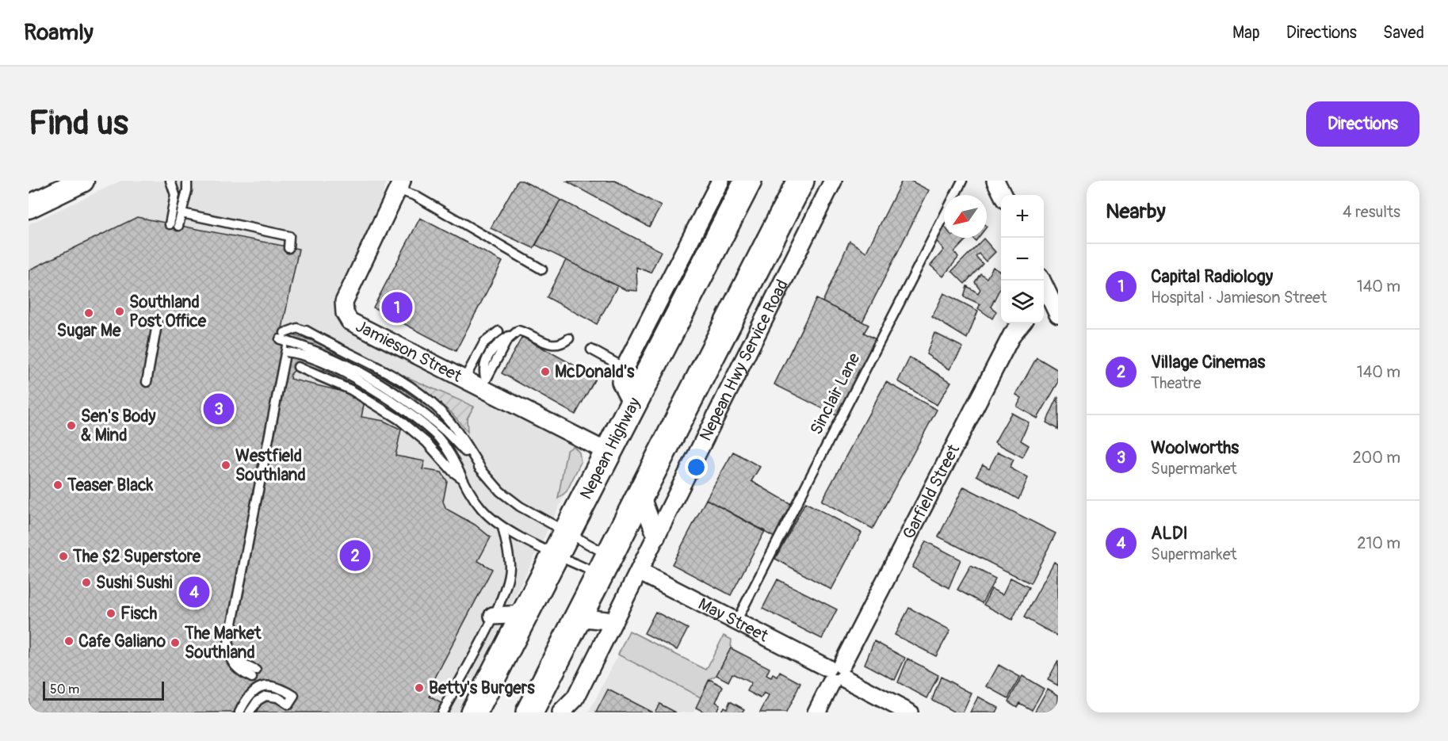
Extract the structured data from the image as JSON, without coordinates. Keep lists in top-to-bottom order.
{
  "streets": {
    "highway": ["Nepean Highway"],
    "street": [
      "Jamieson Street",
      "Nepean Hwy Service Road",
      "Garfield Street",
      "May Street"
    ],
    "lane": ["Sinclair Lane"]
  },
  "crossings": [
    ["Jamieson Street", "Nepean Highway"],
    ["Nepean Hwy Service Road", "May Street"],
    ["Sinclair Lane", "May Street"],
    ["Garfield Street", "May Street"]
  ],
  "places": [
    "Southland Post Office",
    "Sugar Me",
    "McDonald's",
    "Sen's Body & Mind",
    "Westfield Southland",
    "Teaser Black",
    "The $2 Superstore",
    "Sushi Sushi",
    "Fisch",
    "Cafe Galiano",
    "The Market Southland",
    "Betty's Burgers"
  ],
  "scale_bar": "50 m",
  "north": "bottom left",
  "page": {
    "header": "Roamly",
    "nav": ["Map", "Directions", "Saved"],
    "buttons": "Directions",
    "title": "Find us",
    "heading": ["Nearby", "4 results"],
    "map_buttons": ["+", "−"],
    "list": [
      {
        "mark": "1",
        "name": "Capital Radiology",
        "note": "Hospital · Jamieson Street",
        "value": "140 m"
      },
      {
        "mark": "2",
        "name": "Village Cinemas",
        "note": "Theatre",
        "value": "140 m"
      },
      {
        "mark": "3",
        "name": "Woolworths",
        "note": "Supermarket",
        "value": "200 m"
      },
      {
        "mark": "4",
        "name": "ALDI",
        "note": "Supermarket",
        "value": "210 m"
      }
    ],
    "pins": [
      "1",
      "3",
      "2",
      "4"
    ],
    "scale": "50 m"
  }
}
